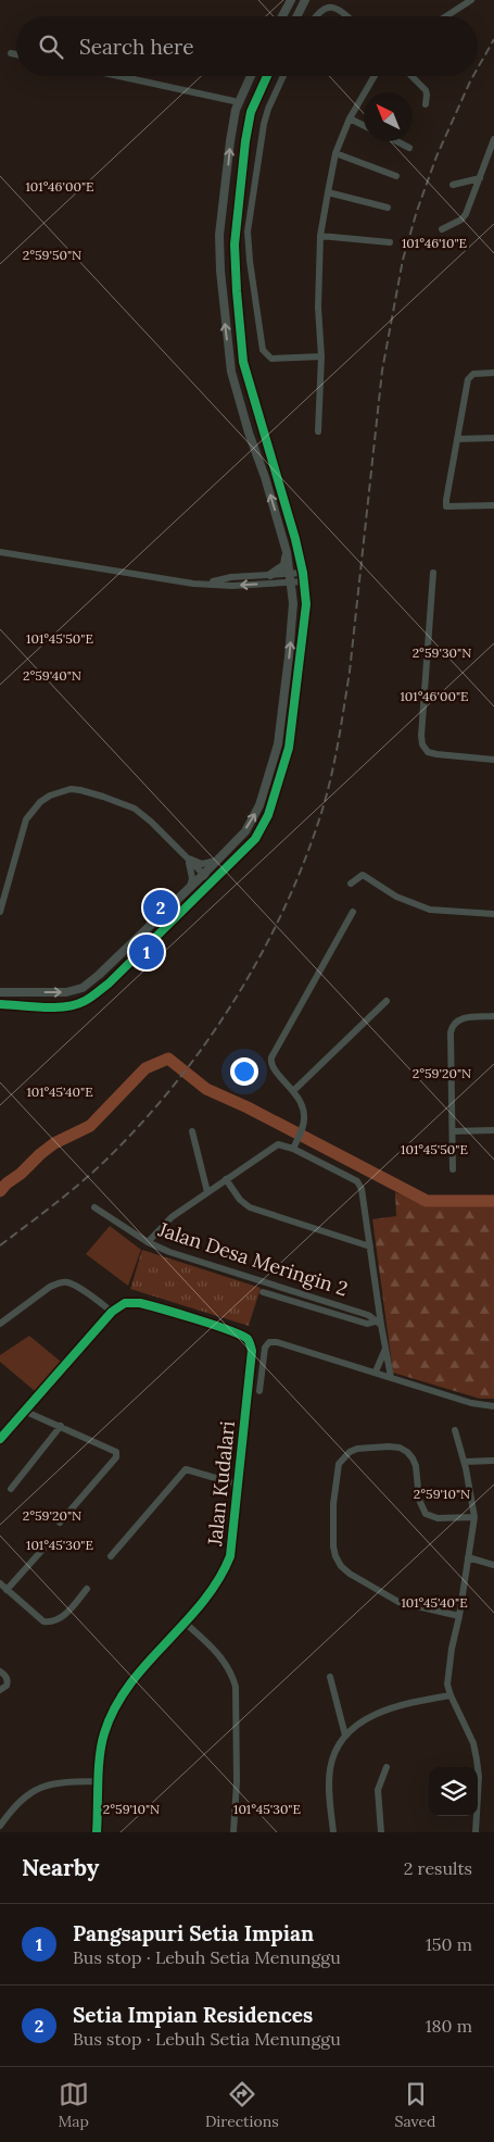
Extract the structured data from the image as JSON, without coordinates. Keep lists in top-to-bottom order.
{
  "streets": {
    "street": ["Jalan Desa Meringin 2", "Jalan Kudalari"]
  },
  "north": "top left",
  "page": {
    "search": "Search here",
    "pins": ["2", "1"],
    "heading": ["Nearby", "2 results"],
    "list": [
      {
        "mark": "1",
        "name": "Pangsapuri Setia Impian",
        "note": "Bus stop · Lebuh Setia Menunggu",
        "value": "150 m"
      },
      {
        "mark": "2",
        "name": "Setia Impian Residences",
        "note": "Bus stop · Lebuh Setia Menunggu",
        "value": "180 m"
      }
    ],
    "nav": ["Map", "Directions", "Saved"]
  },
  "coordinates": [
    "101°46'00\"E",
    "101°46'10\"E",
    "2°59'50\"N",
    "101°45'50\"E",
    "2°59'30\"N",
    "2°59'40\"N",
    "2°59'20\"N",
    "101°45'40\"E",
    "2°59'10\"N",
    "101°45'30\"E"
  ]
}
